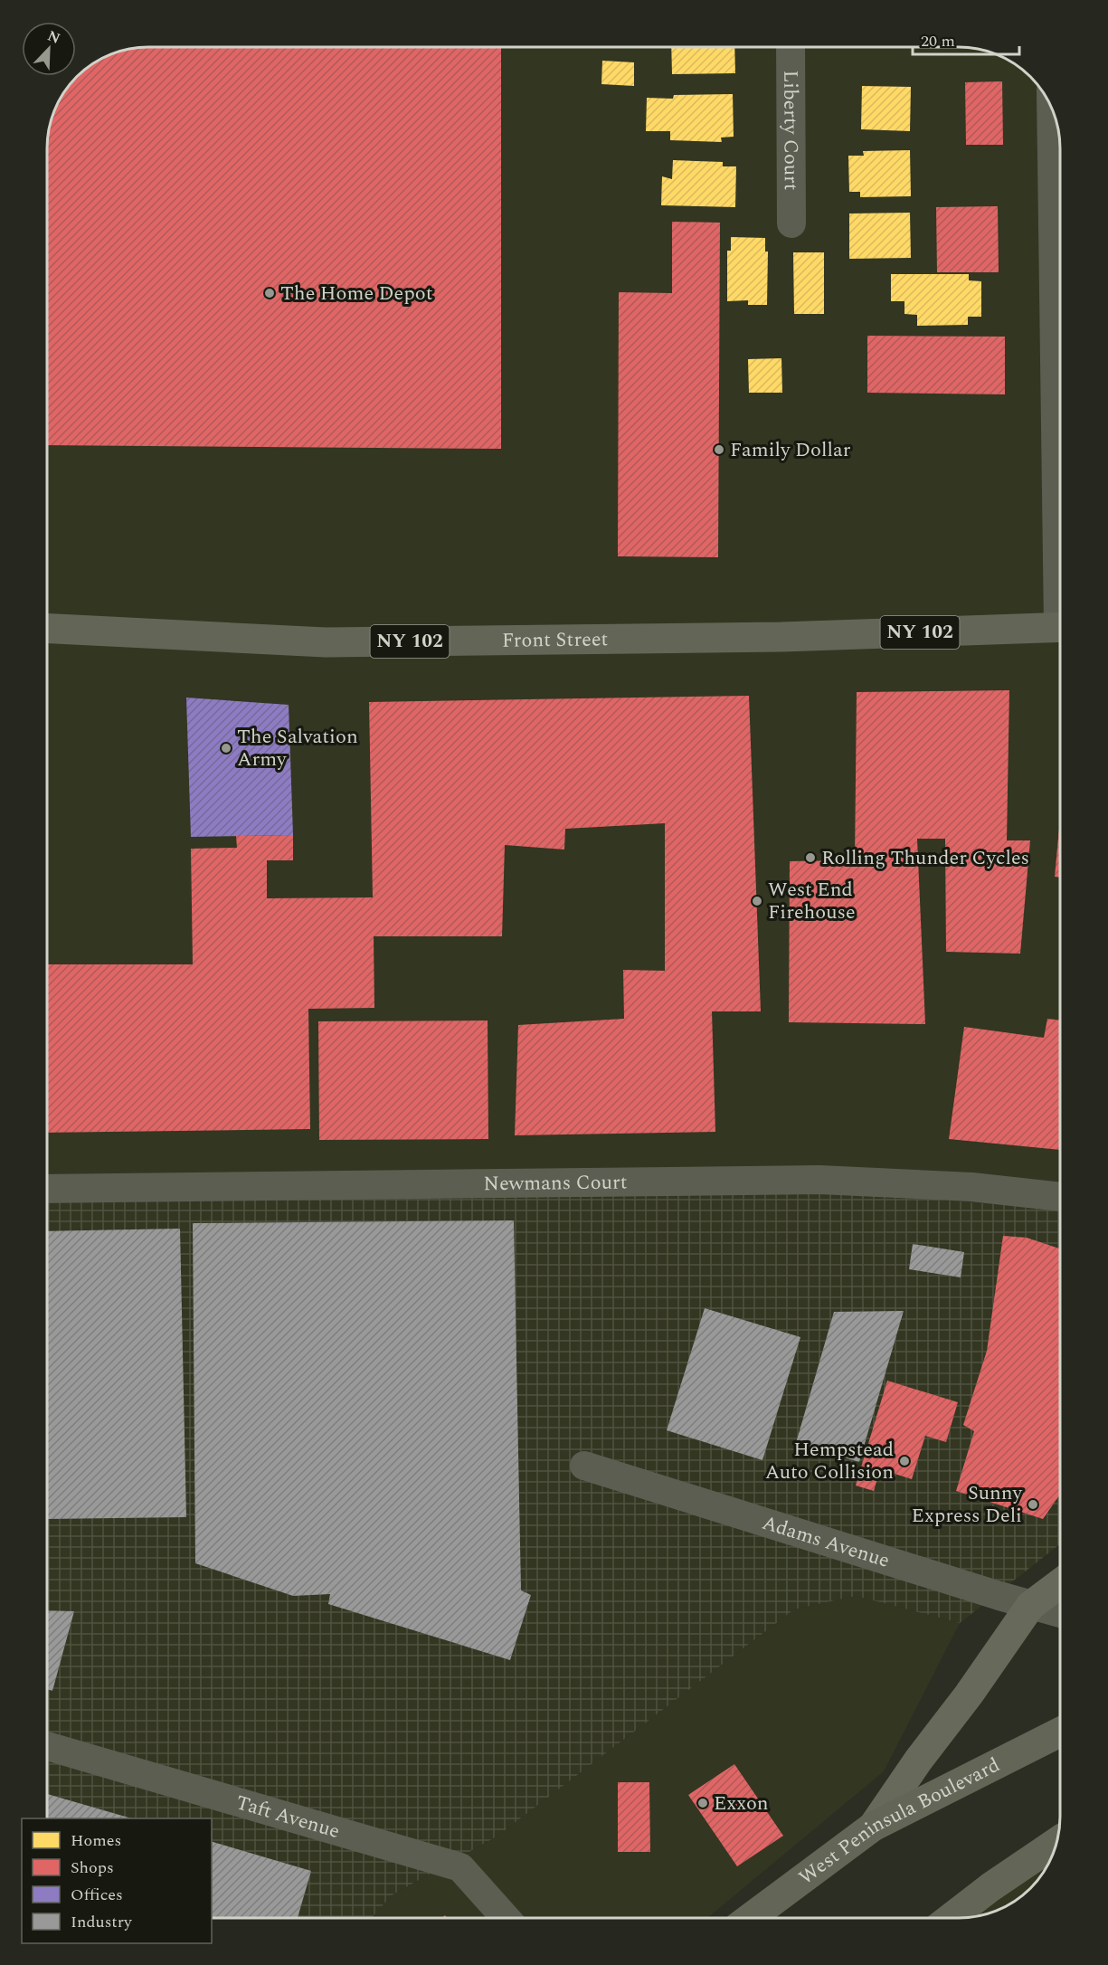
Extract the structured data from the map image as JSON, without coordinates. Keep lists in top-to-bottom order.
{
  "streets": {
    "main road": ["NY 102", "Front Street", "West Peninsula Boulevard"],
    "street": [
      "Liberty Court",
      "Newmans Court",
      "Adams Avenue",
      "Taft Avenue"
    ]
  },
  "places": [
    "The Home Depot",
    "Family Dollar",
    "The Salvation Army",
    "Rolling Thunder Cycles",
    "West End Firehouse",
    "Hempstead Auto Collision",
    "Sunny Express Deli",
    "Exxon"
  ],
  "legend": [
    "Homes",
    "Shops",
    "Offices",
    "Industry"
  ],
  "scale_bar": "20 m",
  "north": "top right"
}
